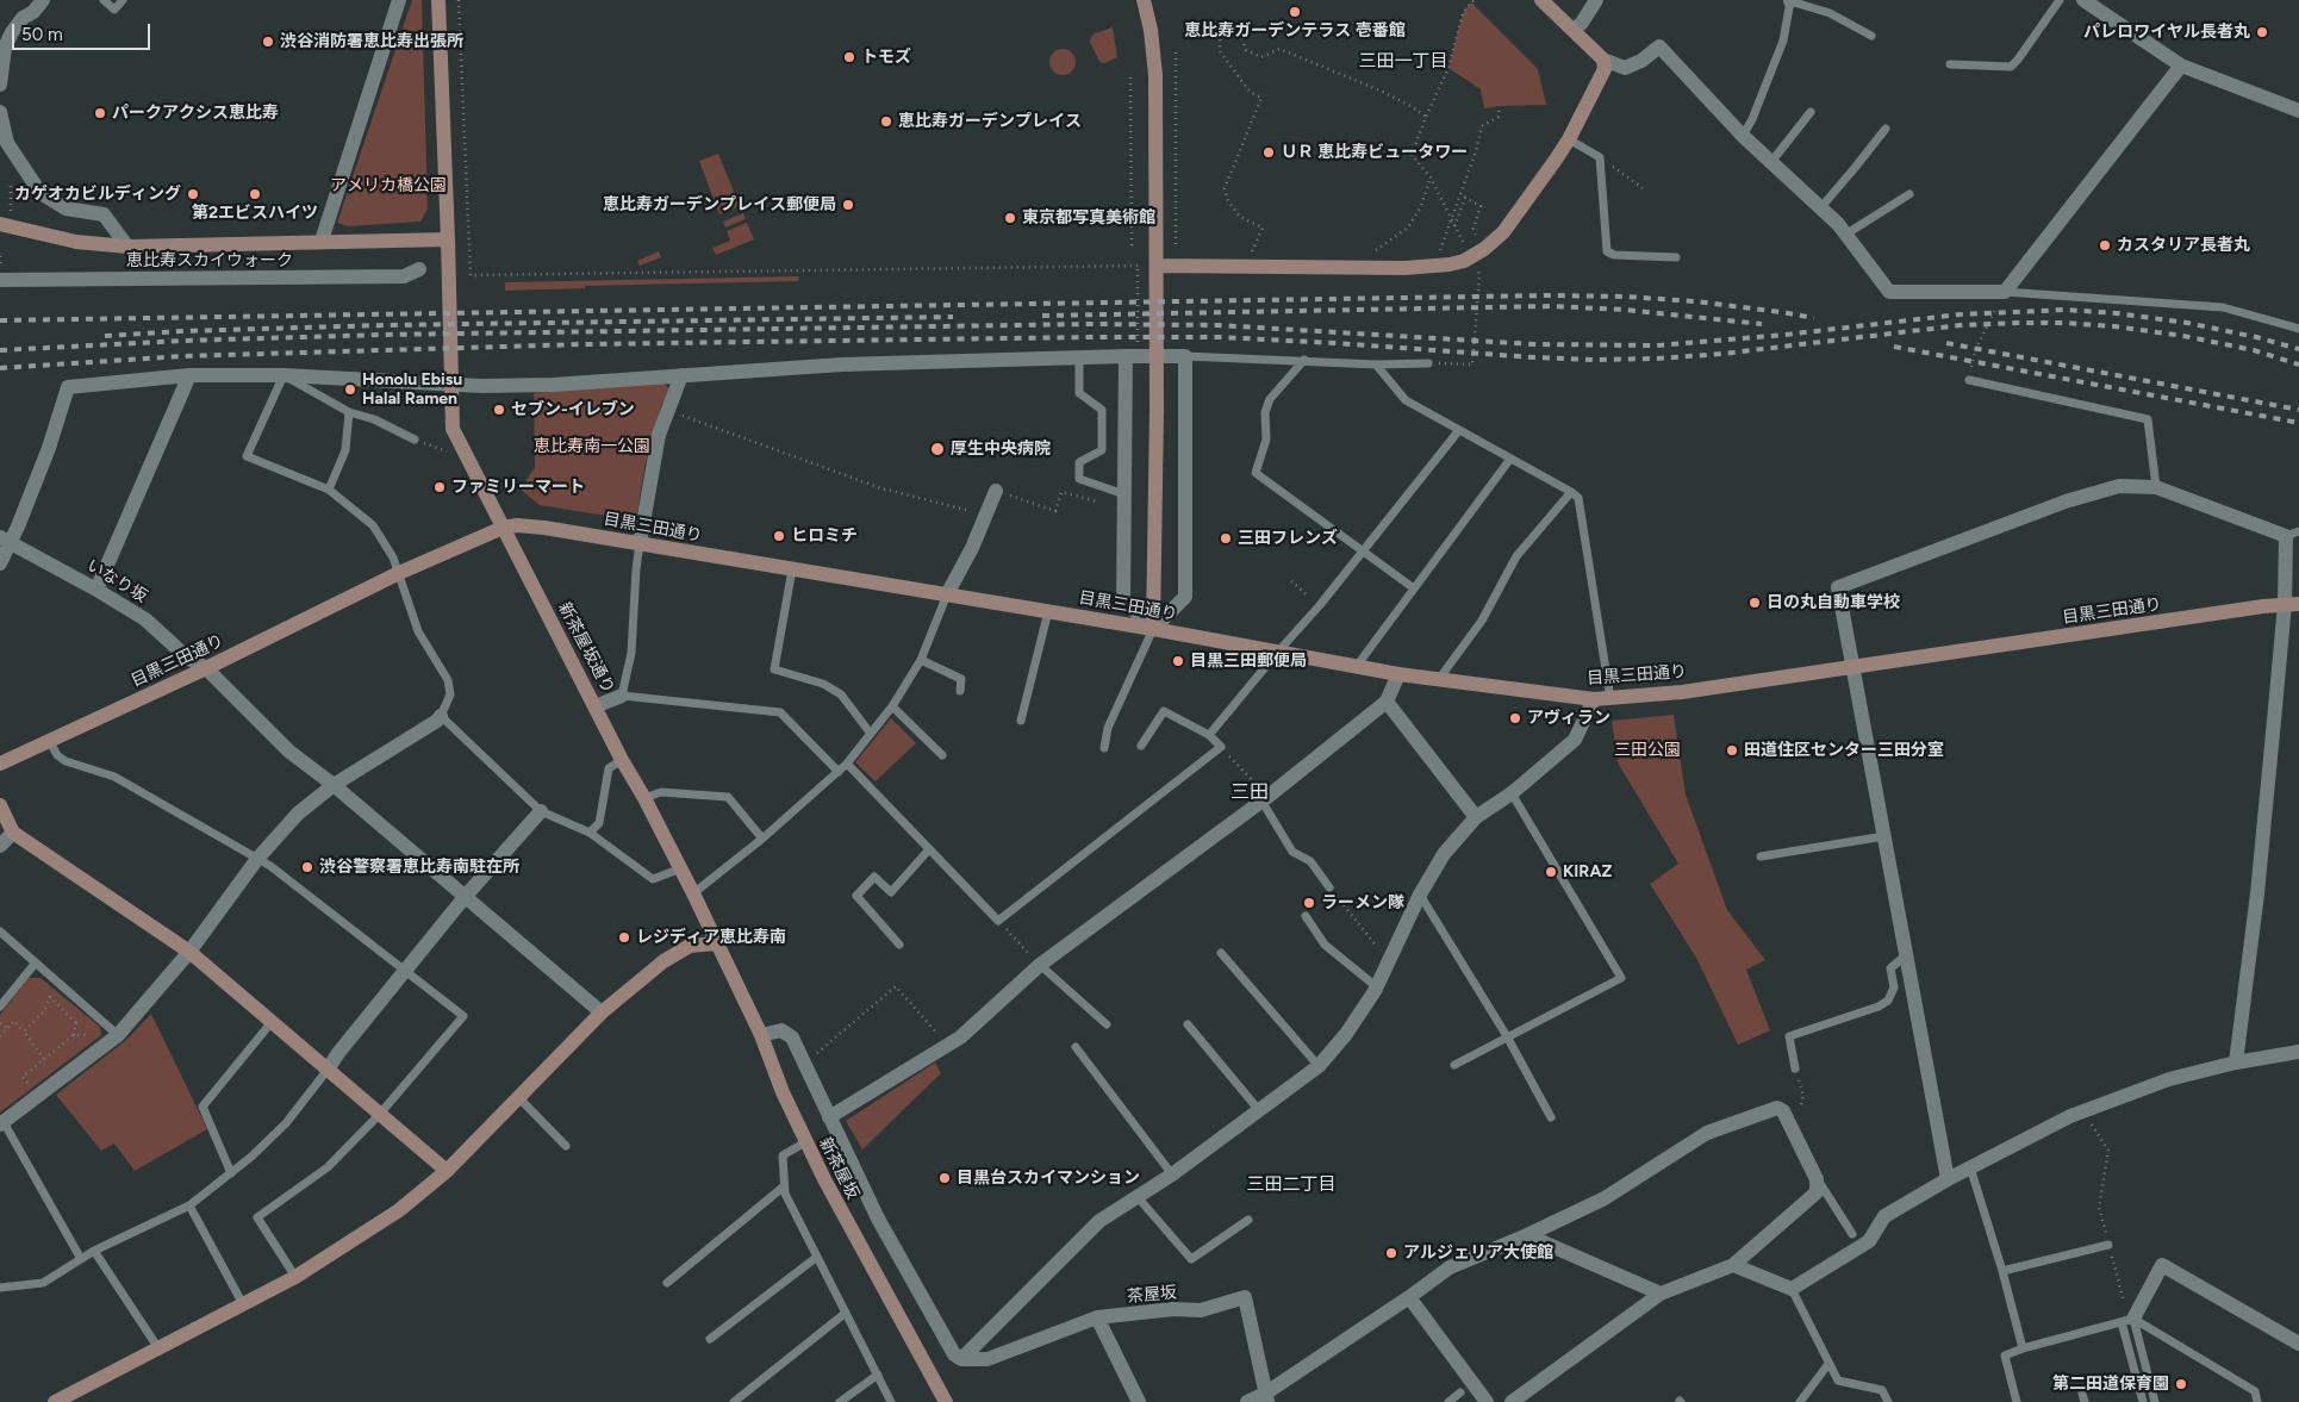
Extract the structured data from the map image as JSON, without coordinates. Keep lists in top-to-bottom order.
{
  "streets": {
    "street": [
      "恵比寿スカイウォーク",
      "目黒三田通り",
      "いなり坂",
      "新茶屋坂通り",
      "新茶屋坂",
      "茶屋坂"
    ]
  },
  "crossings": [
    ["目黒三田通り", "いなり坂"],
    ["目黒三田通り", "新茶屋坂通り"],
    ["新茶屋坂通り", "新茶屋坂"]
  ],
  "districts": ["三田一丁目", "三田", "三田二丁目"],
  "parks": ["アメリカ橋公園", "恵比寿南一公園", "三田公園"],
  "places": [
    "恵比寿ガーデンテラス 壱番館",
    "パレロワイヤル長者丸",
    "渋谷消防署恵比寿出張所",
    "トモズ",
    "パークアクシス恵比寿",
    "恵比寿ガーデンプレイス",
    "ＵＲ 恵比寿ビュータワー",
    "カゲオカビルディング",
    "第2エビスハイツ",
    "恵比寿ガーデンプレイス郵便局",
    "東京都写真美術館",
    "カスタリア長者丸",
    "Honolu Ebisu Halal Ramen",
    "セブン-イレブン",
    "厚生中央病院",
    "ファミリーマート",
    "ヒロミチ",
    "三田フレンズ",
    "日の丸自動車学校",
    "目黒三田郵便局",
    "アヴィラン",
    "田道住区センター三田分室",
    "渋谷警察署恵比寿南駐在所",
    "KIRAZ",
    "ラーメン隊",
    "レジディア恵比寿南",
    "目黒台スカイマンション",
    "アルジェリア大使館",
    "第二田道保育園"
  ],
  "scale_bar": "50 m"
}
